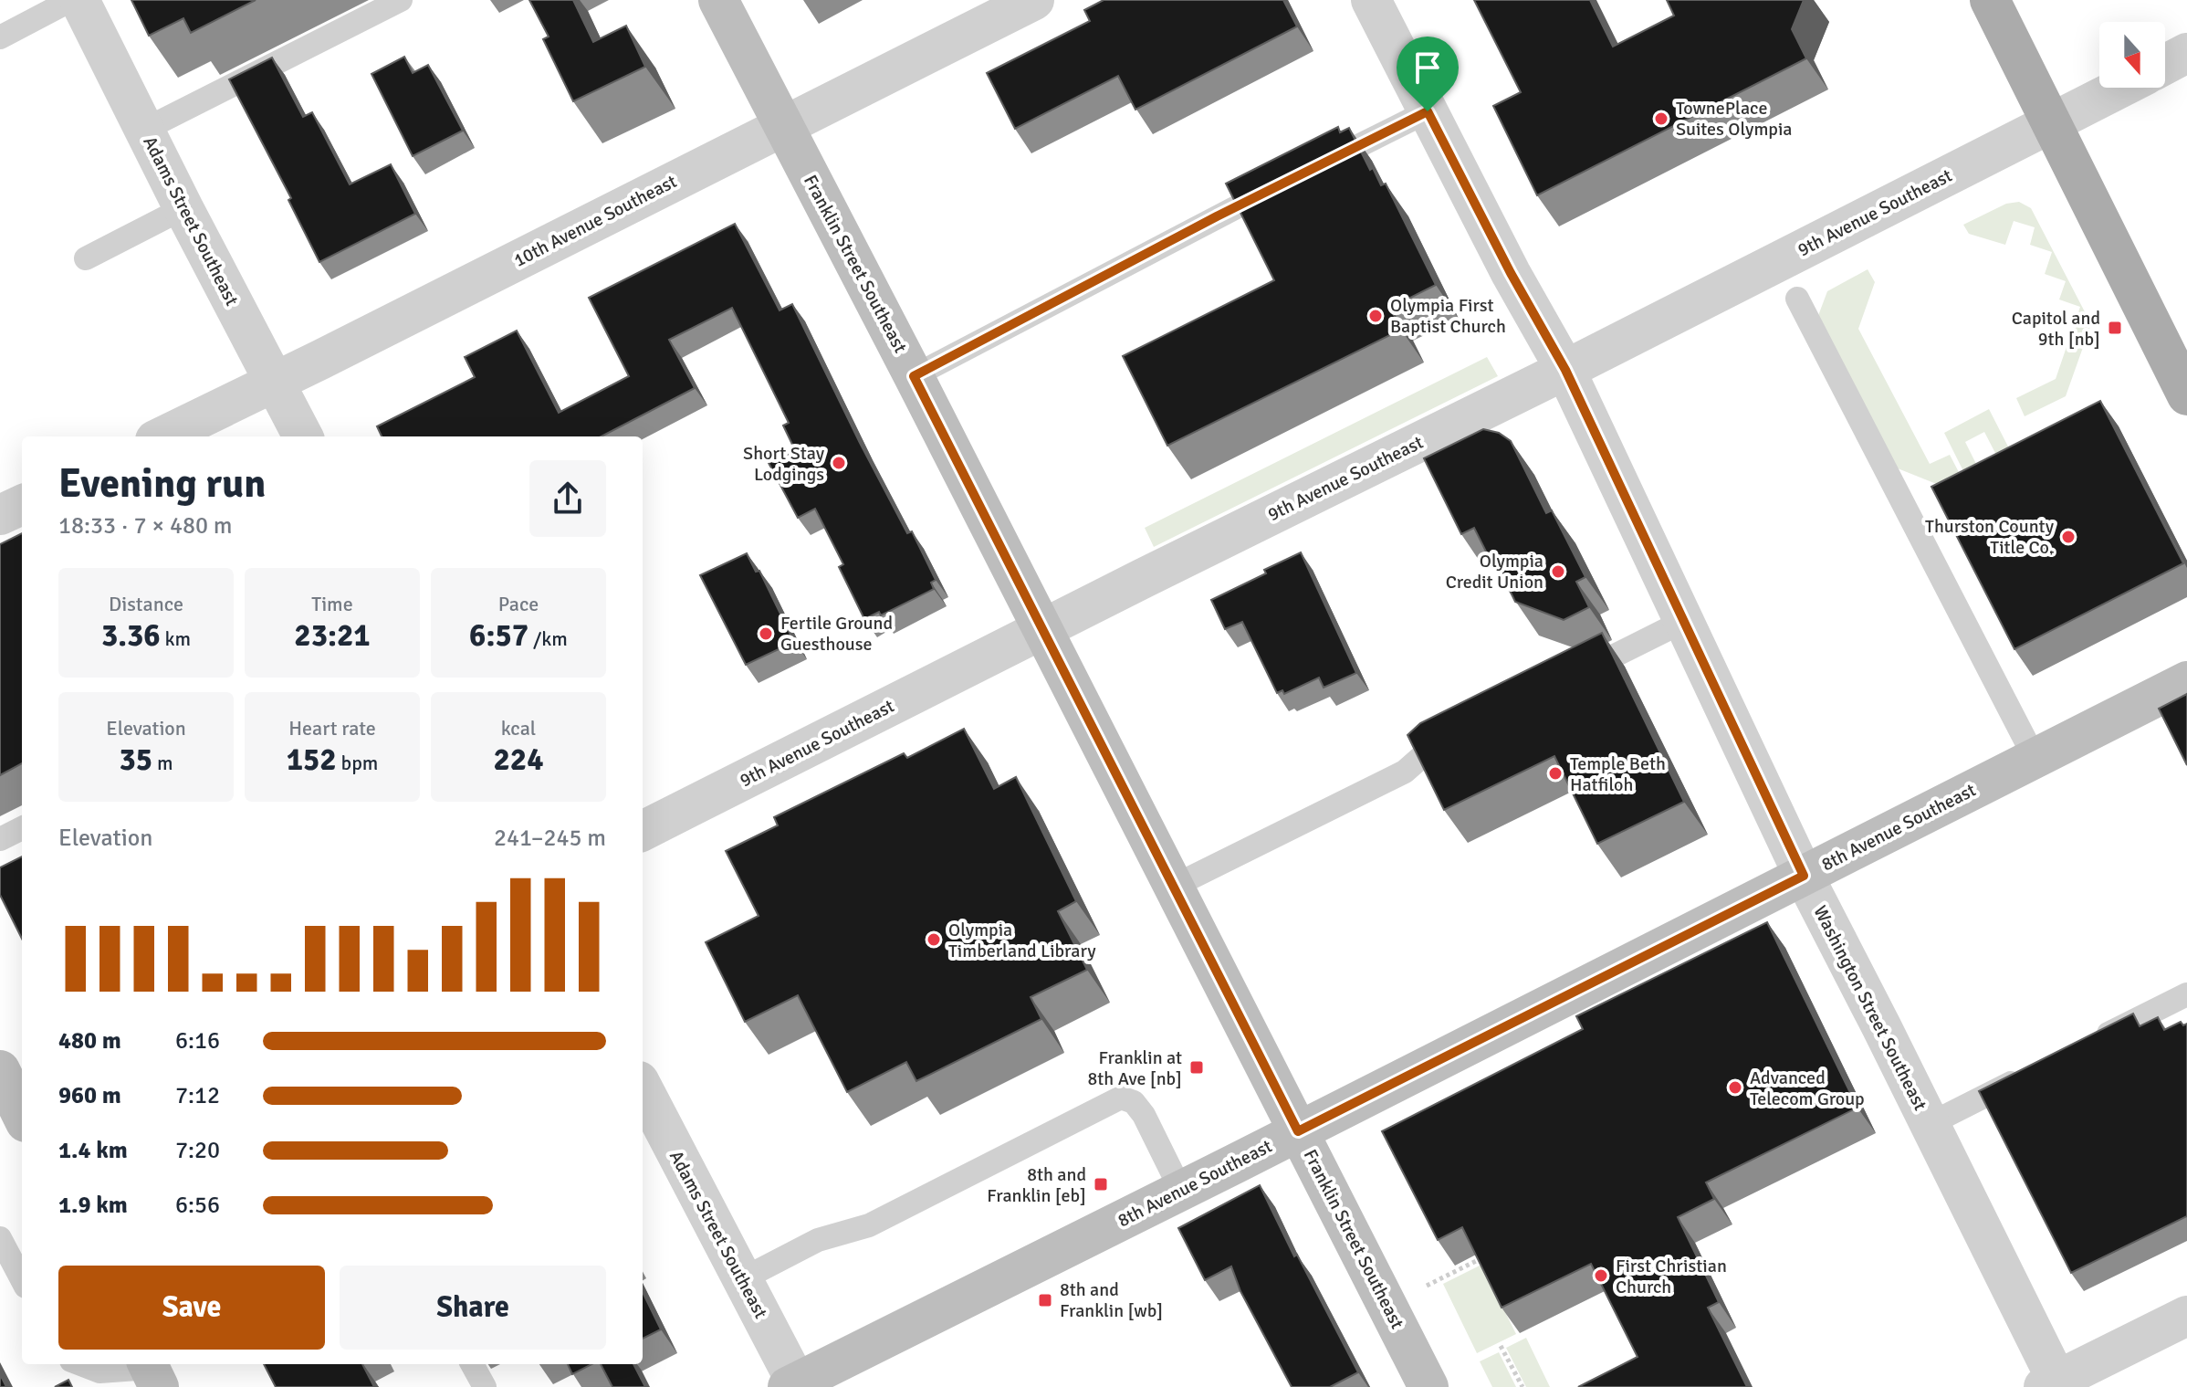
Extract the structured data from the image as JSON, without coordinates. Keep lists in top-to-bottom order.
{
  "streets": {
    "street": [
      "9th Avenue Southeast",
      "Adams Street Southeast",
      "10th Avenue Southeast",
      "Franklin Street Southeast",
      "8th Avenue Southeast",
      "Washington Street Southeast"
    ]
  },
  "crossings": [
    ["9th Avenue Southeast", "Franklin Street Southeast"],
    ["9th Avenue Southeast", "Washington Street Southeast"],
    ["Adams Street Southeast", "10th Avenue Southeast"],
    ["Adams Street Southeast", "8th Avenue Southeast"],
    ["10th Avenue Southeast", "Franklin Street Southeast"],
    ["Franklin Street Southeast", "8th Avenue Southeast"],
    ["8th Avenue Southeast", "Washington Street Southeast"]
  ],
  "places": {
    "other": [
      "TownePlace Suites Olympia",
      "Olympia First Baptist Church",
      "Short Stay Lodgings",
      "Thurston County Title Co.",
      "Olympia Credit Union",
      "Fertile Ground Guesthouse",
      "Temple Beth Hatfiloh",
      "Olympia Timberland Library",
      "Advanced Telecom Group",
      "First Christian Church"
    ],
    "transit": [
      "Capitol and 9th [nb]",
      "Franklin at 8th Ave [nb]",
      "8th and Franklin [eb]",
      "8th and Franklin [wb]"
    ]
  },
  "north": "bottom",
  "page": {
    "heading": ["Evening run", "18:33 · 7 × 480 m"],
    "stats": [
      ["Distance", "3.36 km"],
      ["Time", "23:21"],
      ["Pace", "6:57 /km"],
      ["Elevation", "35 m"],
      ["Heart rate", "152 bpm"],
      ["kcal", "224"]
    ],
    "chart": ["Elevation", "241–245 m"],
    "list": [
      {
        "name": "480 m",
        "note": "6:16"
      },
      {
        "name": "960 m",
        "note": "7:12"
      },
      {
        "name": "1.4 km",
        "note": "7:20"
      },
      {
        "name": "1.9 km",
        "note": "6:56"
      }
    ],
    "buttons": ["Save", "Share"]
  }
}
